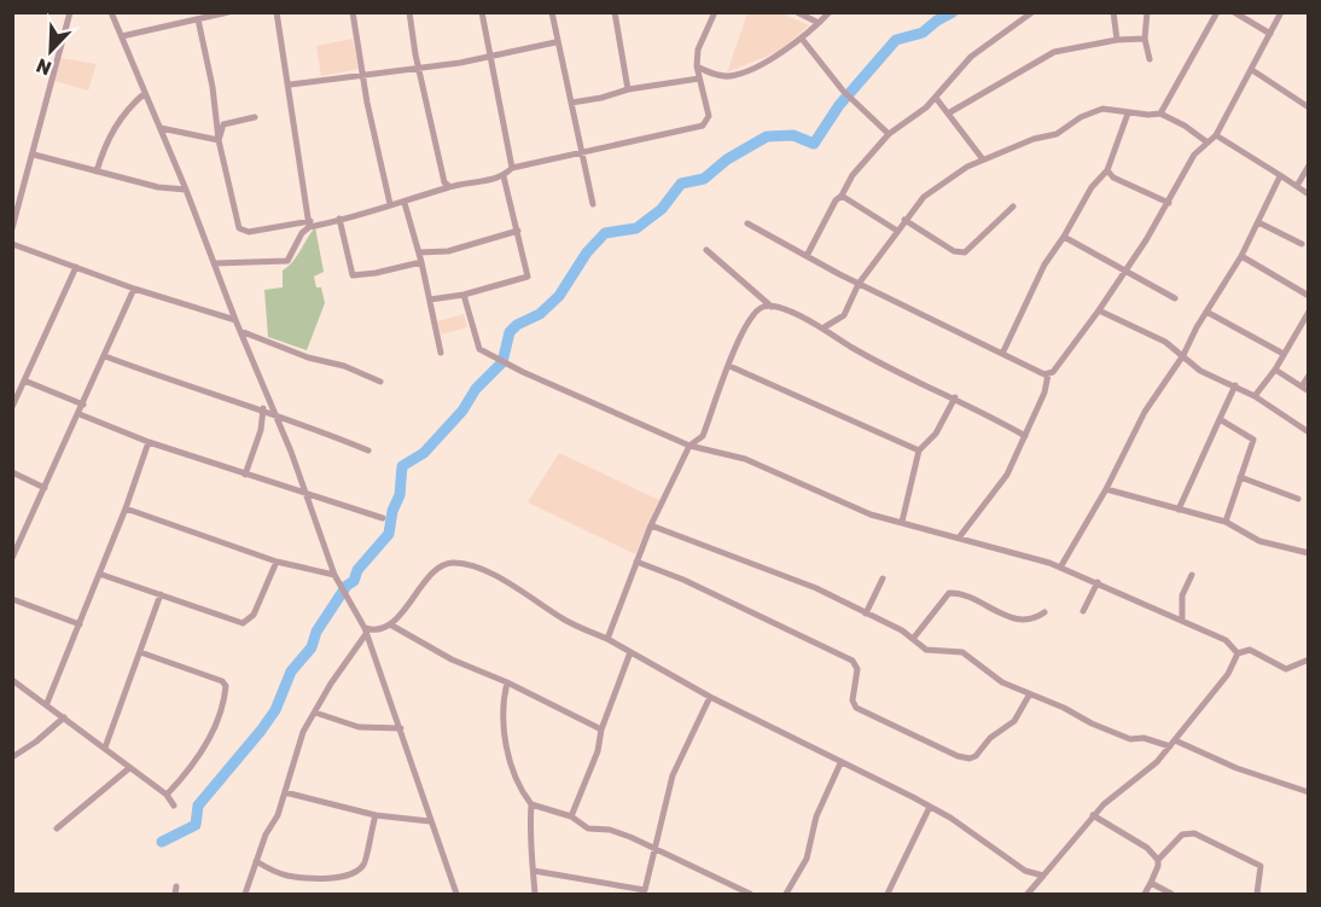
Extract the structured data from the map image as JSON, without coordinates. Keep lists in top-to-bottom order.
{
  "north": "bottom left"
}
